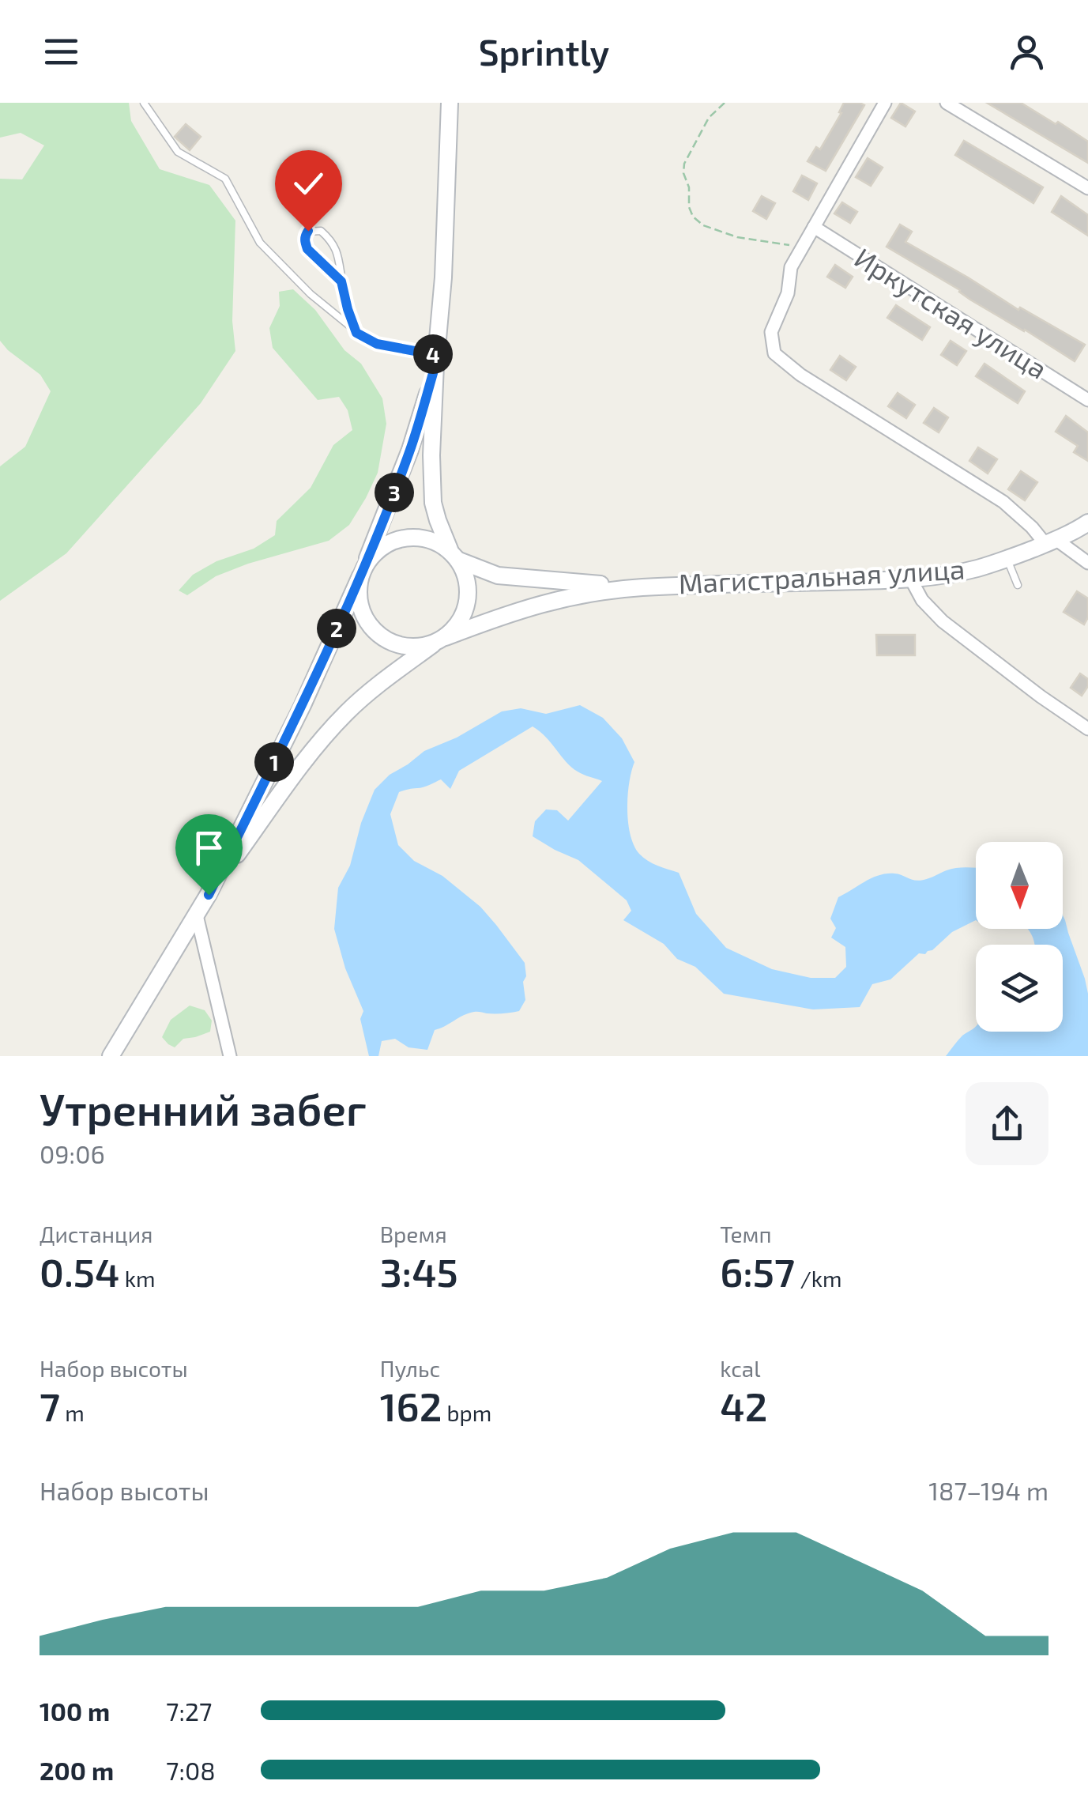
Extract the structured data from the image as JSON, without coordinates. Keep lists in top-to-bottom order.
{
  "streets": {
    "main road": ["Магистральная улица"],
    "street": ["Иркутская улица"]
  },
  "north": "bottom",
  "page": {
    "header": "Sprintly",
    "pins": [
      "4",
      "3",
      "2",
      "1"
    ],
    "heading": ["Утренний забег", "09:06"],
    "stats": [
      ["Дистанция", "0.54 km"],
      ["Время", "3:45"],
      ["Темп", "6:57 /km"],
      ["Набор высоты", "7 m"],
      ["Пульс", "162 bpm"],
      ["kcal", "42"]
    ],
    "chart": ["Набор высоты", "187–194 m"],
    "list": [
      {
        "name": "100 m",
        "note": "7:27"
      },
      {
        "name": "200 m",
        "note": "7:08"
      }
    ]
  }
}
